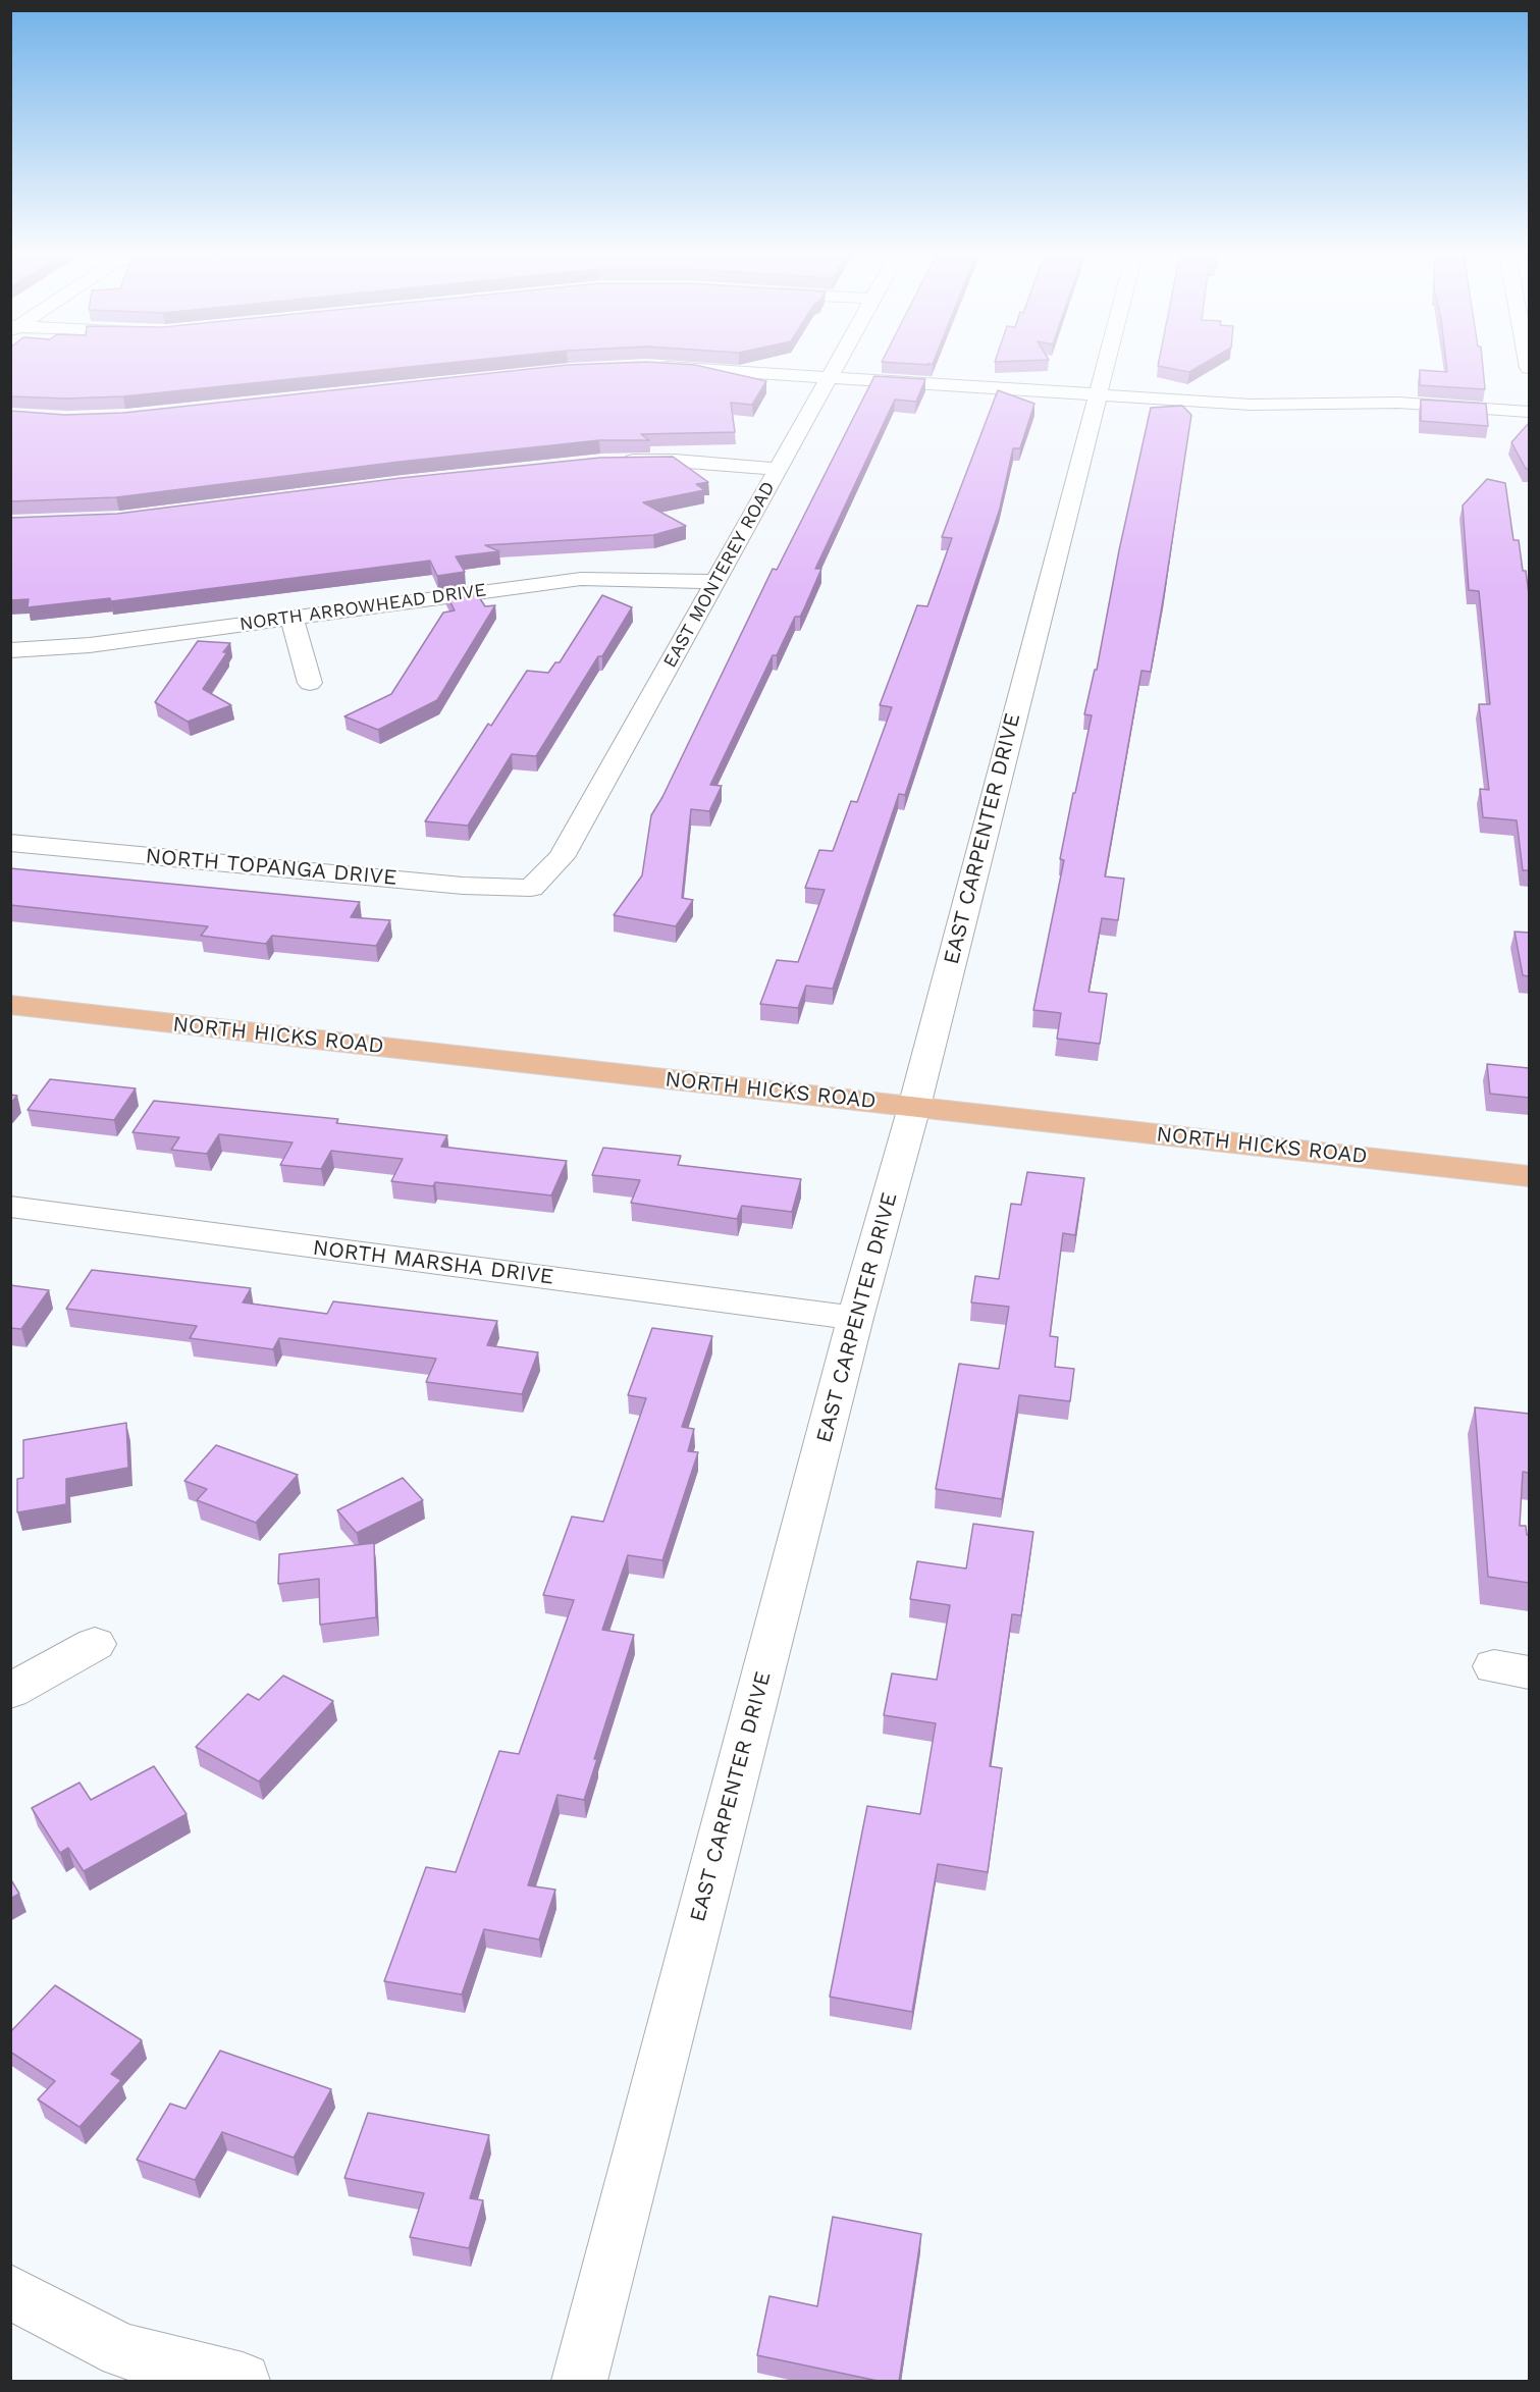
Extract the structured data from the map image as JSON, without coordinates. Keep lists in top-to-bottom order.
{
  "streets": {
    "main road": ["NORTH HICKS ROAD"],
    "street": [
      "EAST MONTEREY ROAD",
      "NORTH ARROWHEAD DRIVE",
      "EAST CARPENTER DRIVE",
      "NORTH TOPANGA DRIVE",
      "NORTH MARSHA DRIVE"
    ]
  },
  "crossings": [
    ["EAST MONTEREY ROAD", "NORTH ARROWHEAD DRIVE"],
    ["EAST MONTEREY ROAD", "NORTH TOPANGA DRIVE"],
    ["EAST CARPENTER DRIVE", "NORTH HICKS ROAD"],
    ["EAST CARPENTER DRIVE", "NORTH MARSHA DRIVE"]
  ]
}
